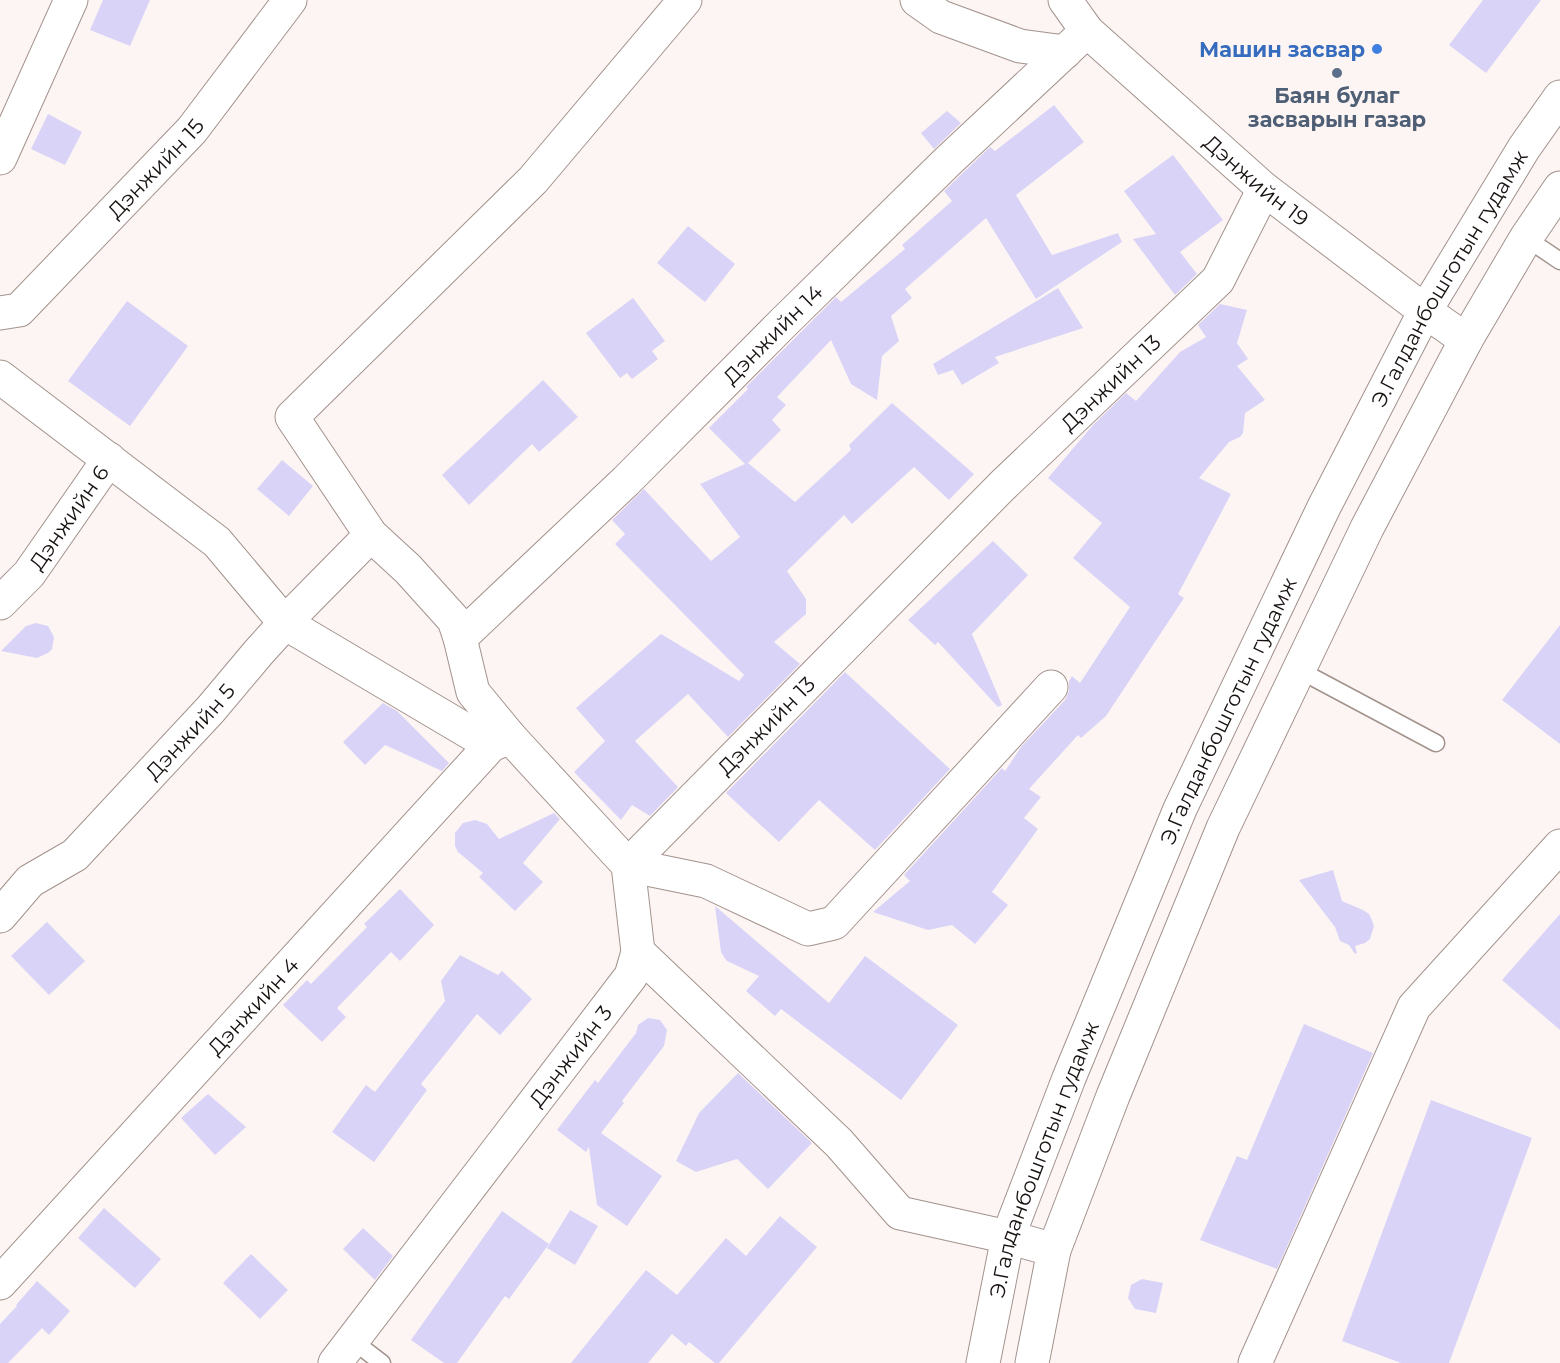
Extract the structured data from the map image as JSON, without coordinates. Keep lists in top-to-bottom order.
{
  "streets": {
    "street": [
      "Дэнжийн 15",
      "Дэнжийн 19",
      "Э.Галданбошготын гудамж",
      "Дэнжийн 14",
      "Дэнжийн 13",
      "Дэнжийн 6",
      "Дэнжийн 5",
      "Дэнжийн 4",
      "Дэнжийн 3"
    ]
  },
  "crossings": [
    ["Дэнжийн 19", "Э.Галданбошготын гудамж"],
    ["Дэнжийн 19", "Дэнжийн 14"],
    ["Дэнжийн 19", "Дэнжийн 13"],
    ["Дэнжийн 13", "Дэнжийн 3"]
  ],
  "places": ["Машин засвар", "Баян булаг засварын газар"]
}
